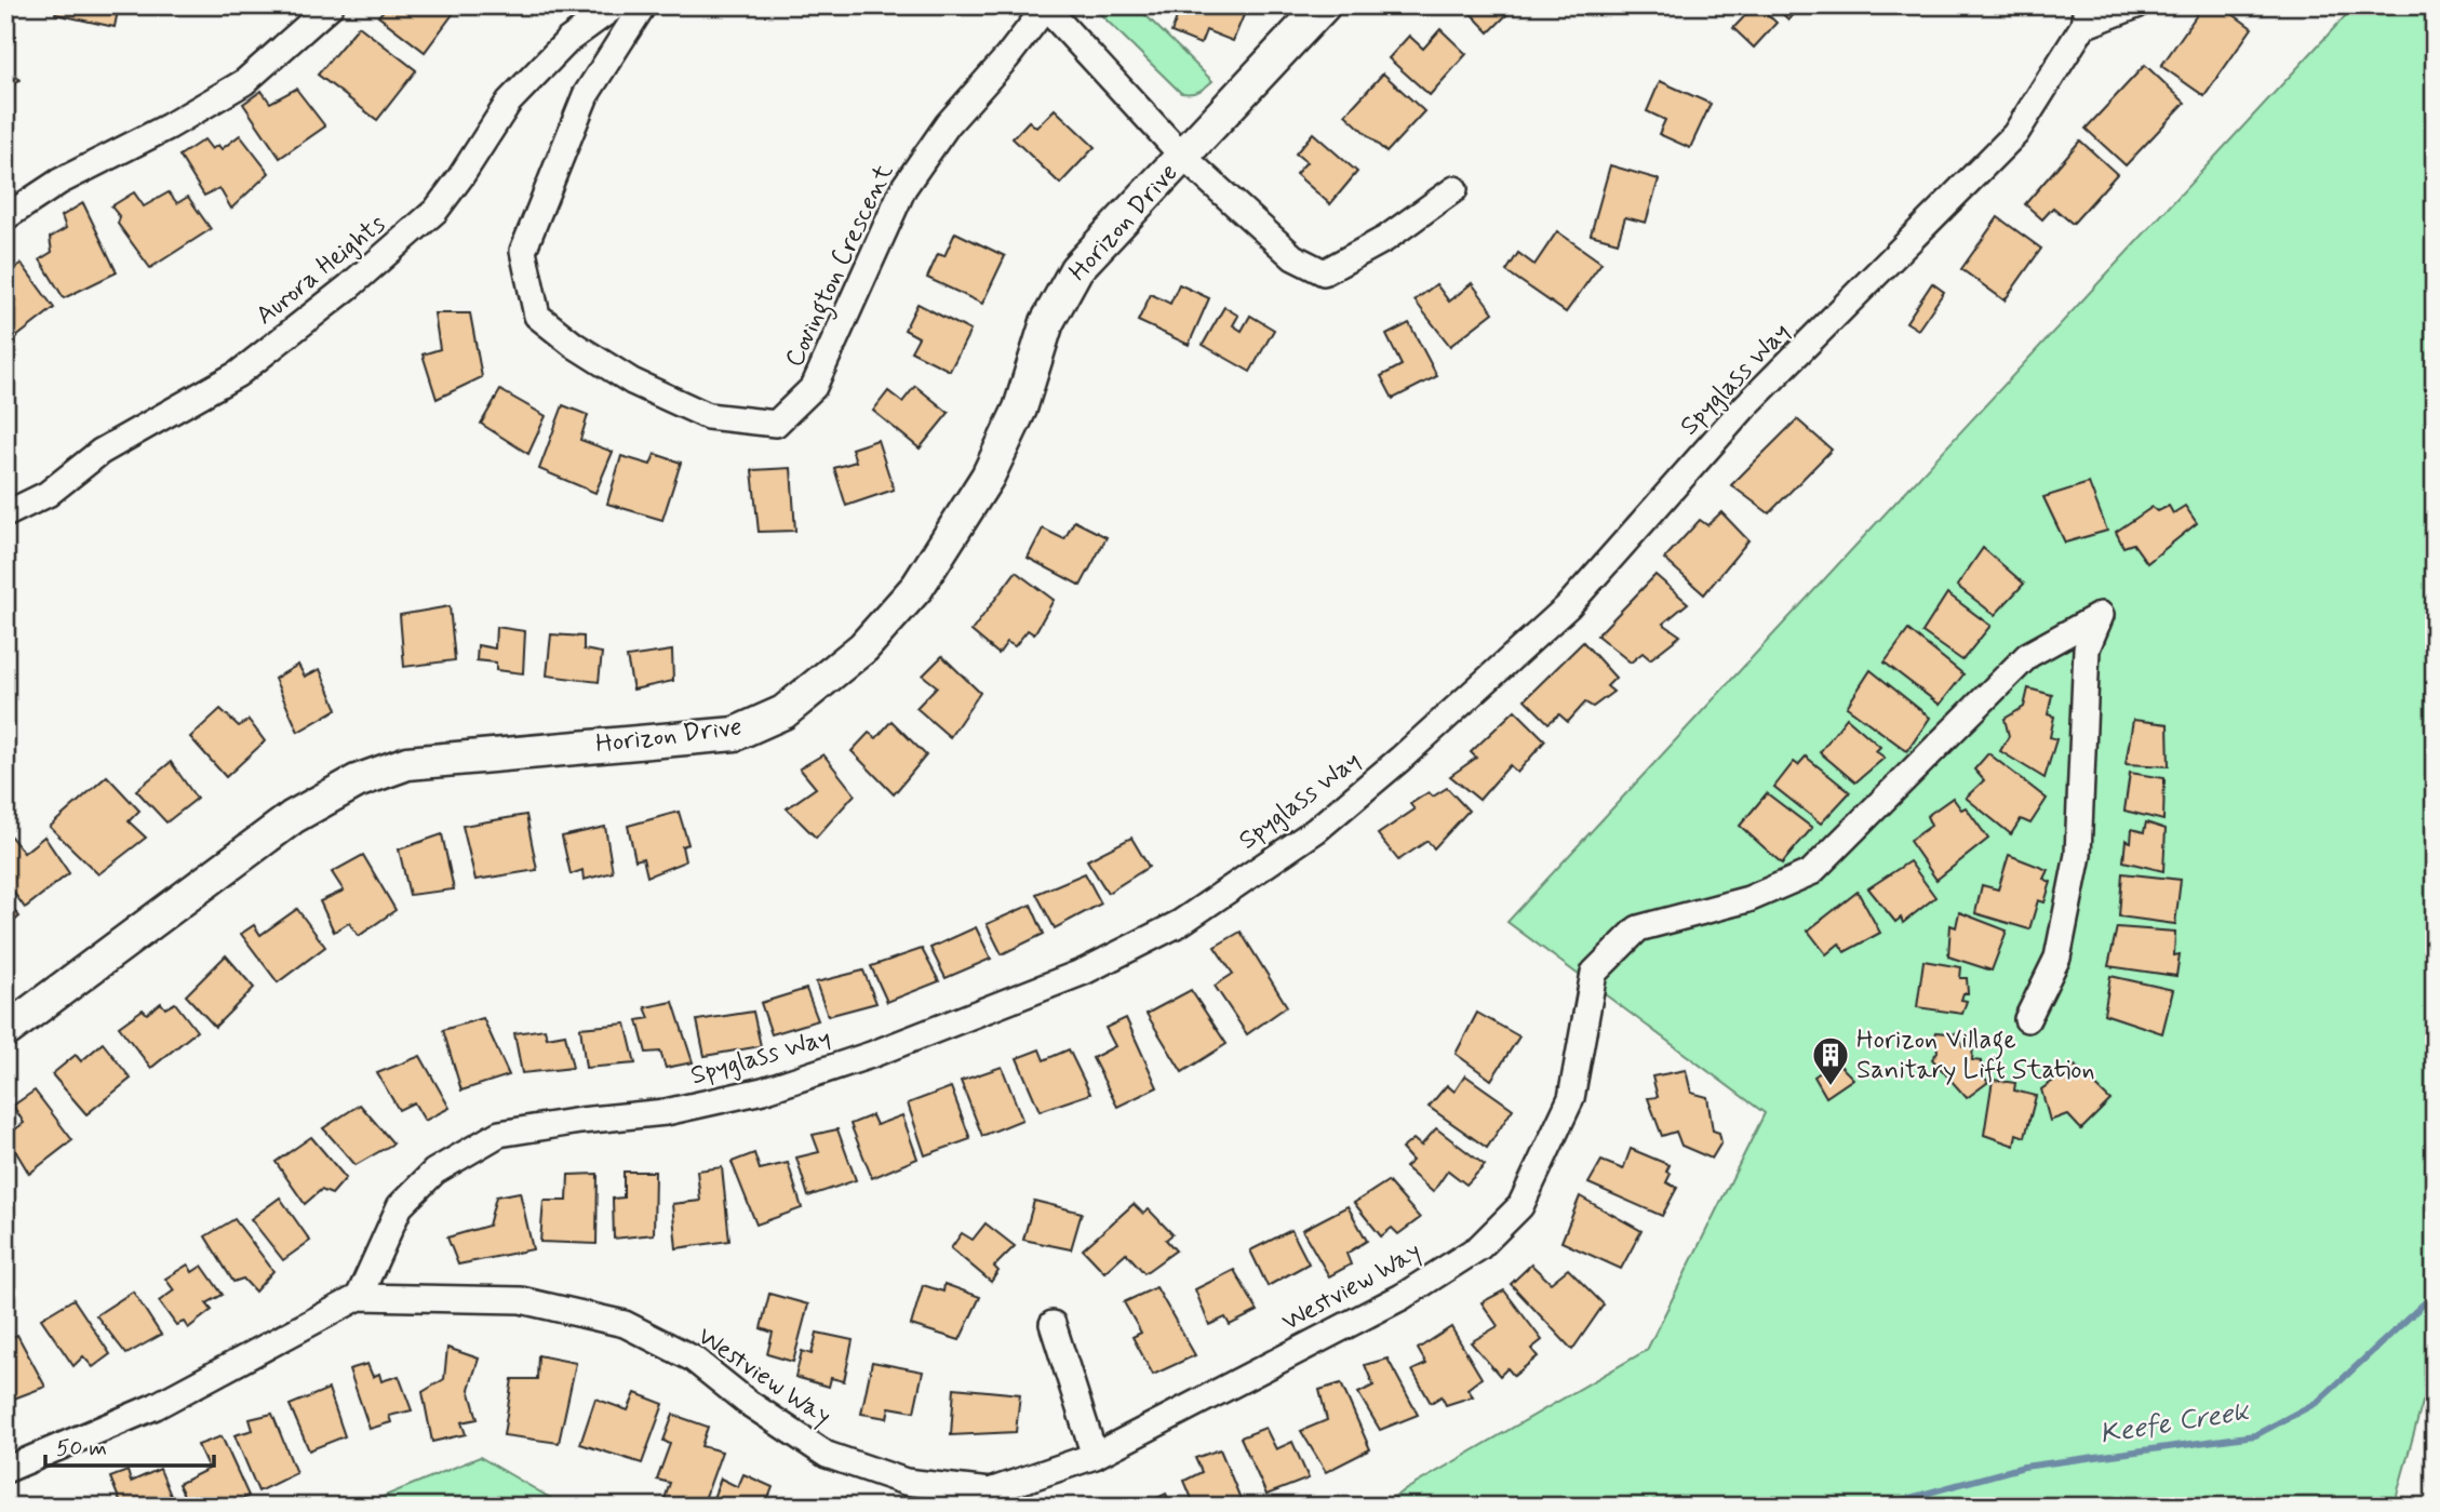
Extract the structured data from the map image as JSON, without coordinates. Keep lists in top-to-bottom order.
{
  "streets": {
    "street": [
      "Horizon Drive",
      "Covington Crescent",
      "Aurora Heights",
      "Spyglass Way",
      "Westview Way"
    ]
  },
  "crossings": [
    ["Horizon Drive", "Covington Crescent"],
    ["Spyglass Way", "Westview Way"]
  ],
  "water": ["Keefe Creek"],
  "places": {
    "building": ["Horizon Village Sanitary Lift Station"]
  },
  "scale_bar": "50 m"
}
